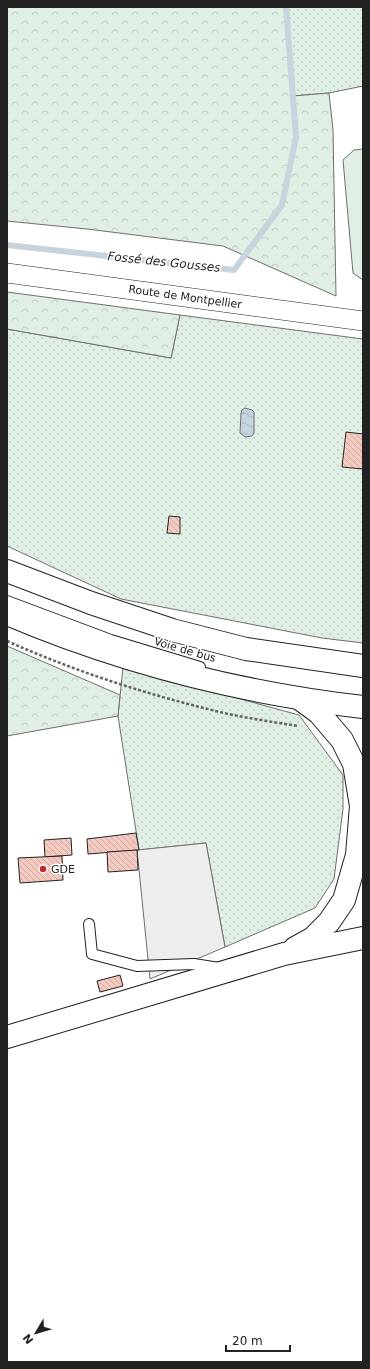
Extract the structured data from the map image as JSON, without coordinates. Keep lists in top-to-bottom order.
{
  "streets": {
    "street": ["Route de Montpellier"],
    "lane": ["Voie de bus"]
  },
  "water": ["Fossé des Gousses"],
  "places": ["GDE"],
  "scale_bar": "20 m",
  "north": "bottom left"
}
